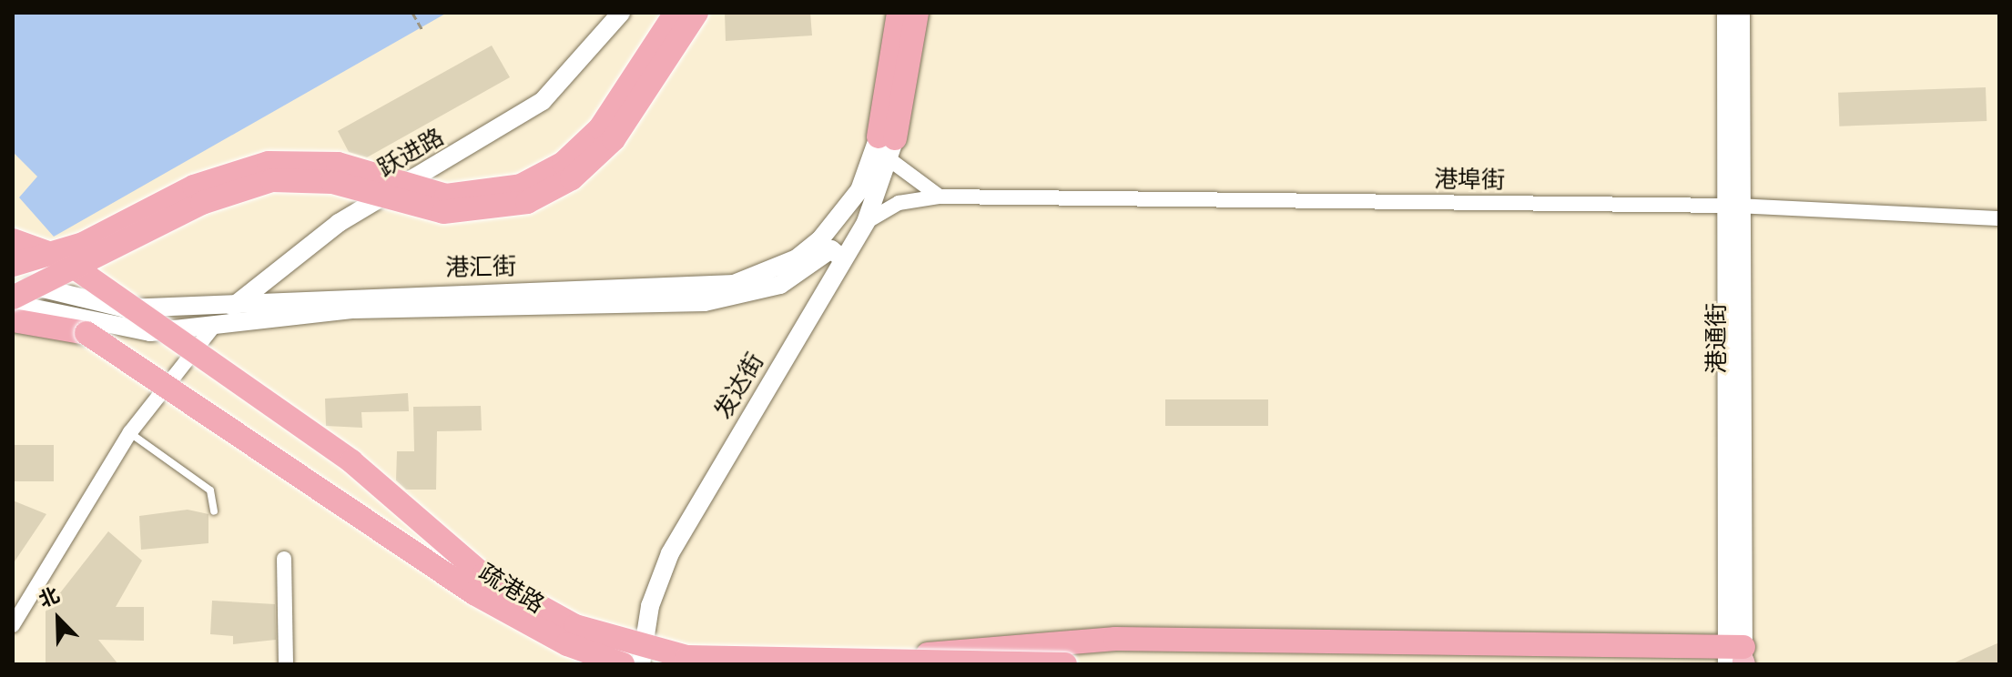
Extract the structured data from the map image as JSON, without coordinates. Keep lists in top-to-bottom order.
{
  "streets": {
    "highway": ["疏港路"],
    "street": [
      "跃进路",
      "港埠街",
      "港汇街",
      "港通街",
      "发达街"
    ]
  },
  "crossings": [
    ["跃进路", "港汇街"],
    ["港埠街", "港通街"],
    ["港埠街", "发达街"],
    ["港汇街", "发达街"]
  ],
  "north": "top left"
}
